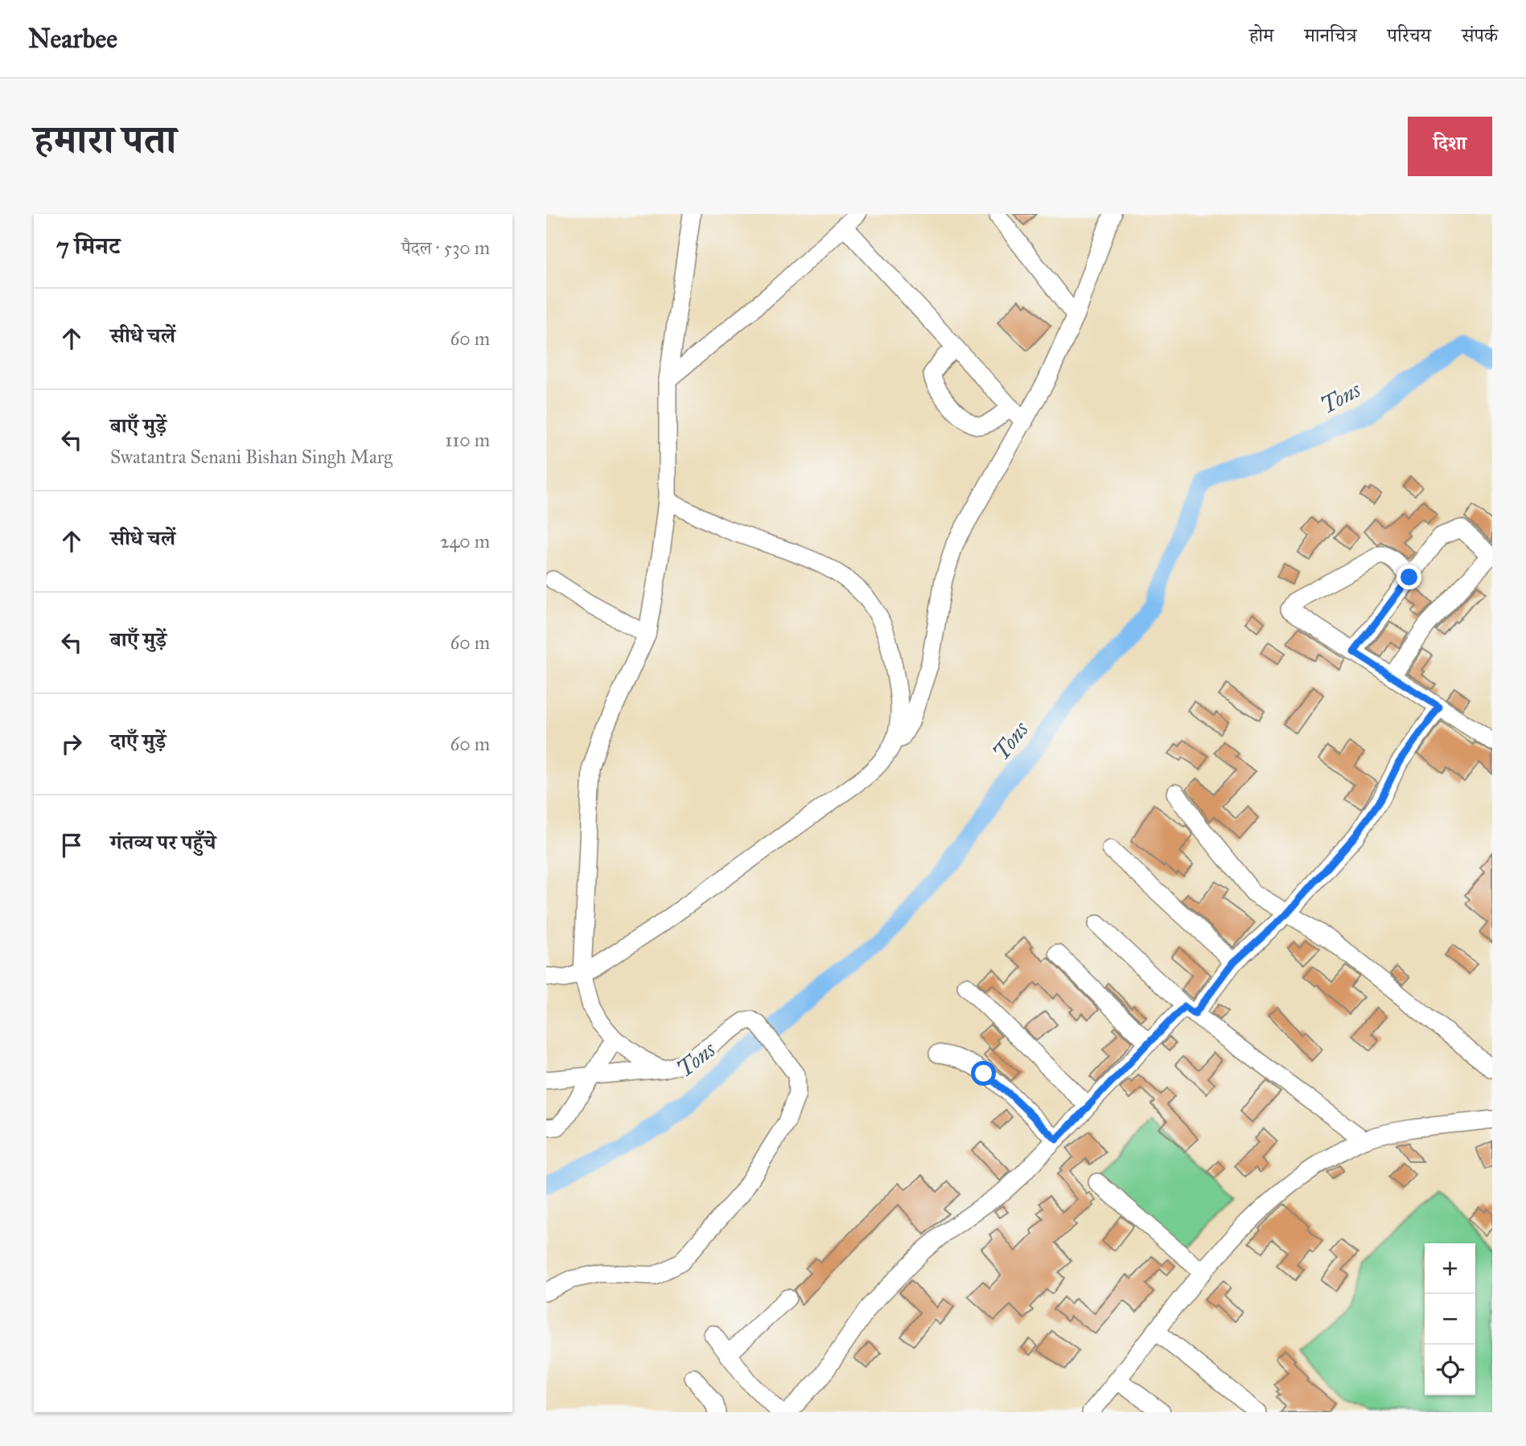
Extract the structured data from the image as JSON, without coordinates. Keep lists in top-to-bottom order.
{
  "water": ["Tons"],
  "page": {
    "header": "Nearbee",
    "nav": [
      "होम",
      "मानचित्र",
      "परिचय",
      "संपर्क"
    ],
    "title": "हमारा पता",
    "buttons": "दिशा",
    "heading": ["7 मिनट", "पैदल · 530 m"],
    "list": [
      ["सीधे चलें", "60 m"],
      ["बाएँ मुड़ें", "Swatantra Senani Bishan Singh Marg", "110 m"],
      ["सीधे चलें", "240 m"],
      ["बाएँ मुड़ें", "60 m"],
      ["दाएँ मुड़ें", "60 m"],
      "गंतव्य पर पहुँचे"
    ],
    "map_buttons": ["+", "−"]
  }
}
